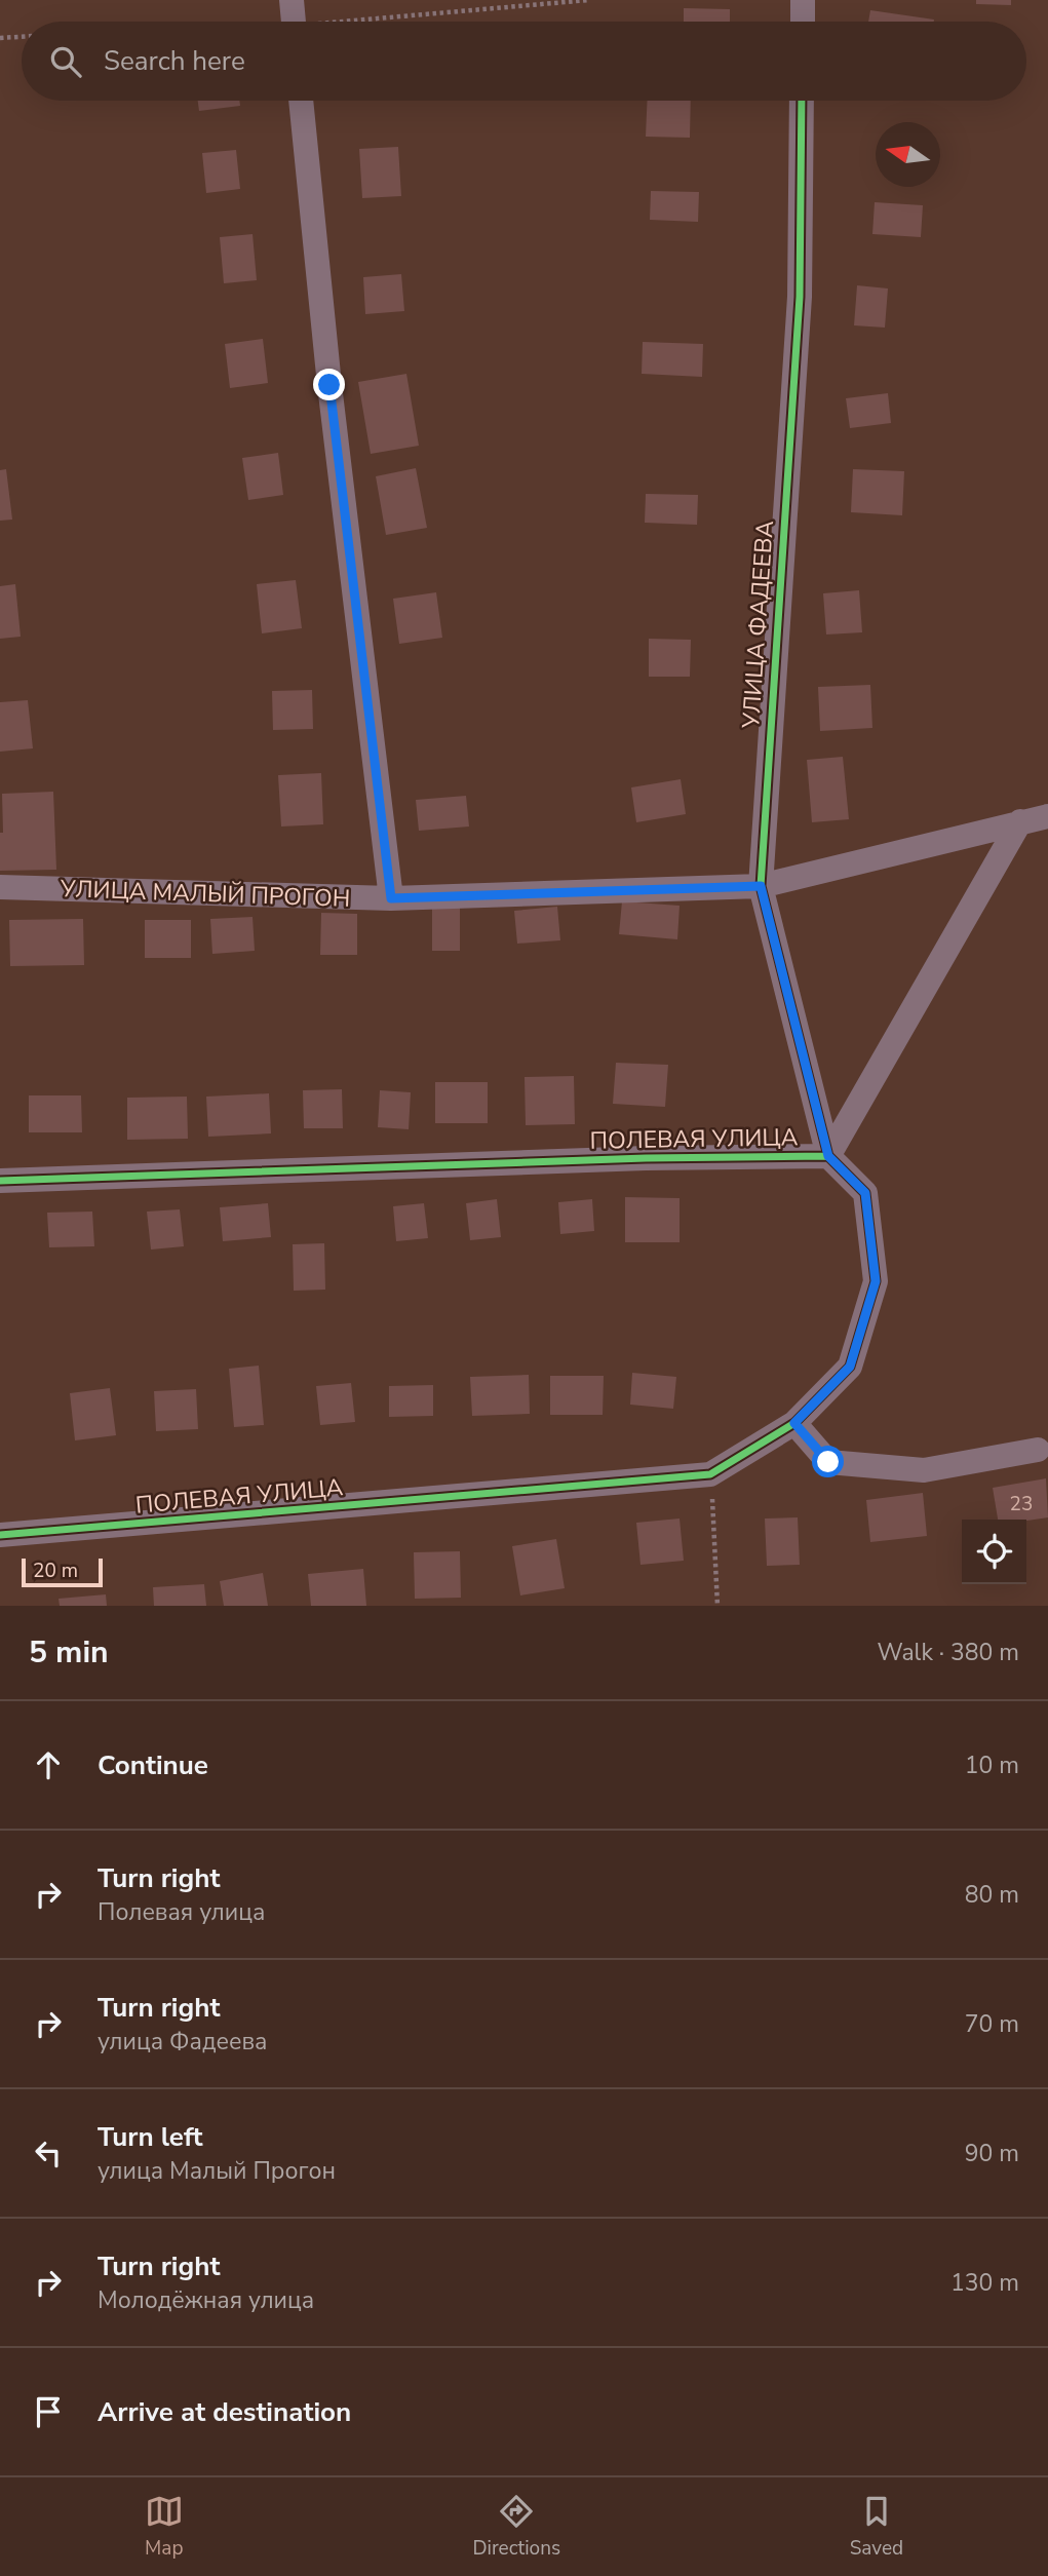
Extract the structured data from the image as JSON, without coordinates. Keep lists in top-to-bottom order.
{
  "streets": {
    "street": ["УЛИЦА ФАДЕЕВА", "УЛИЦА МАЛЫЙ ПРОГОН", "ПОЛЕВАЯ УЛИЦА"]
  },
  "crossings": [
    ["УЛИЦА ФАДЕЕВА", "УЛИЦА МАЛЫЙ ПРОГОН"],
    ["УЛИЦА ФАДЕЕВА", "ПОЛЕВАЯ УЛИЦА"]
  ],
  "house_numbers": ["23"],
  "scale_bar": "20 m",
  "north": "left",
  "page": {
    "search": "Search here",
    "scale": "20 m",
    "heading": ["5 min", "Walk · 380 m"],
    "list": [
      ["Continue", "10 m"],
      ["Turn right", "Полевая улица", "80 m"],
      ["Turn right", "улица Фадеева", "70 m"],
      ["Turn left", "улица Малый Прогон", "90 m"],
      ["Turn right", "Молодёжная улица", "130 m"],
      "Arrive at destination"
    ],
    "nav": ["Map", "Directions", "Saved"]
  }
}
